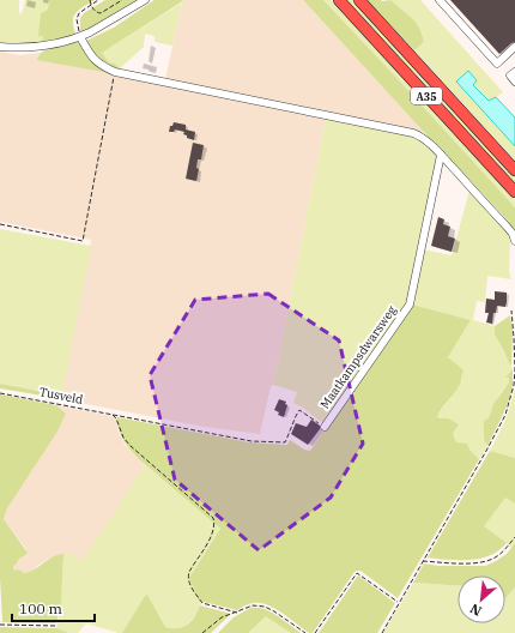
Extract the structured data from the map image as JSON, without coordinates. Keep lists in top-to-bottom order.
{
  "streets": {
    "highway": ["A35"],
    "street": ["Maatkampsdwarsweg"],
    "path": ["Tusveld"]
  },
  "crossings": [
    ["Maatkampsdwarsweg", "Tusveld"]
  ],
  "scale_bar": "100 m",
  "north": "bottom left"
}
